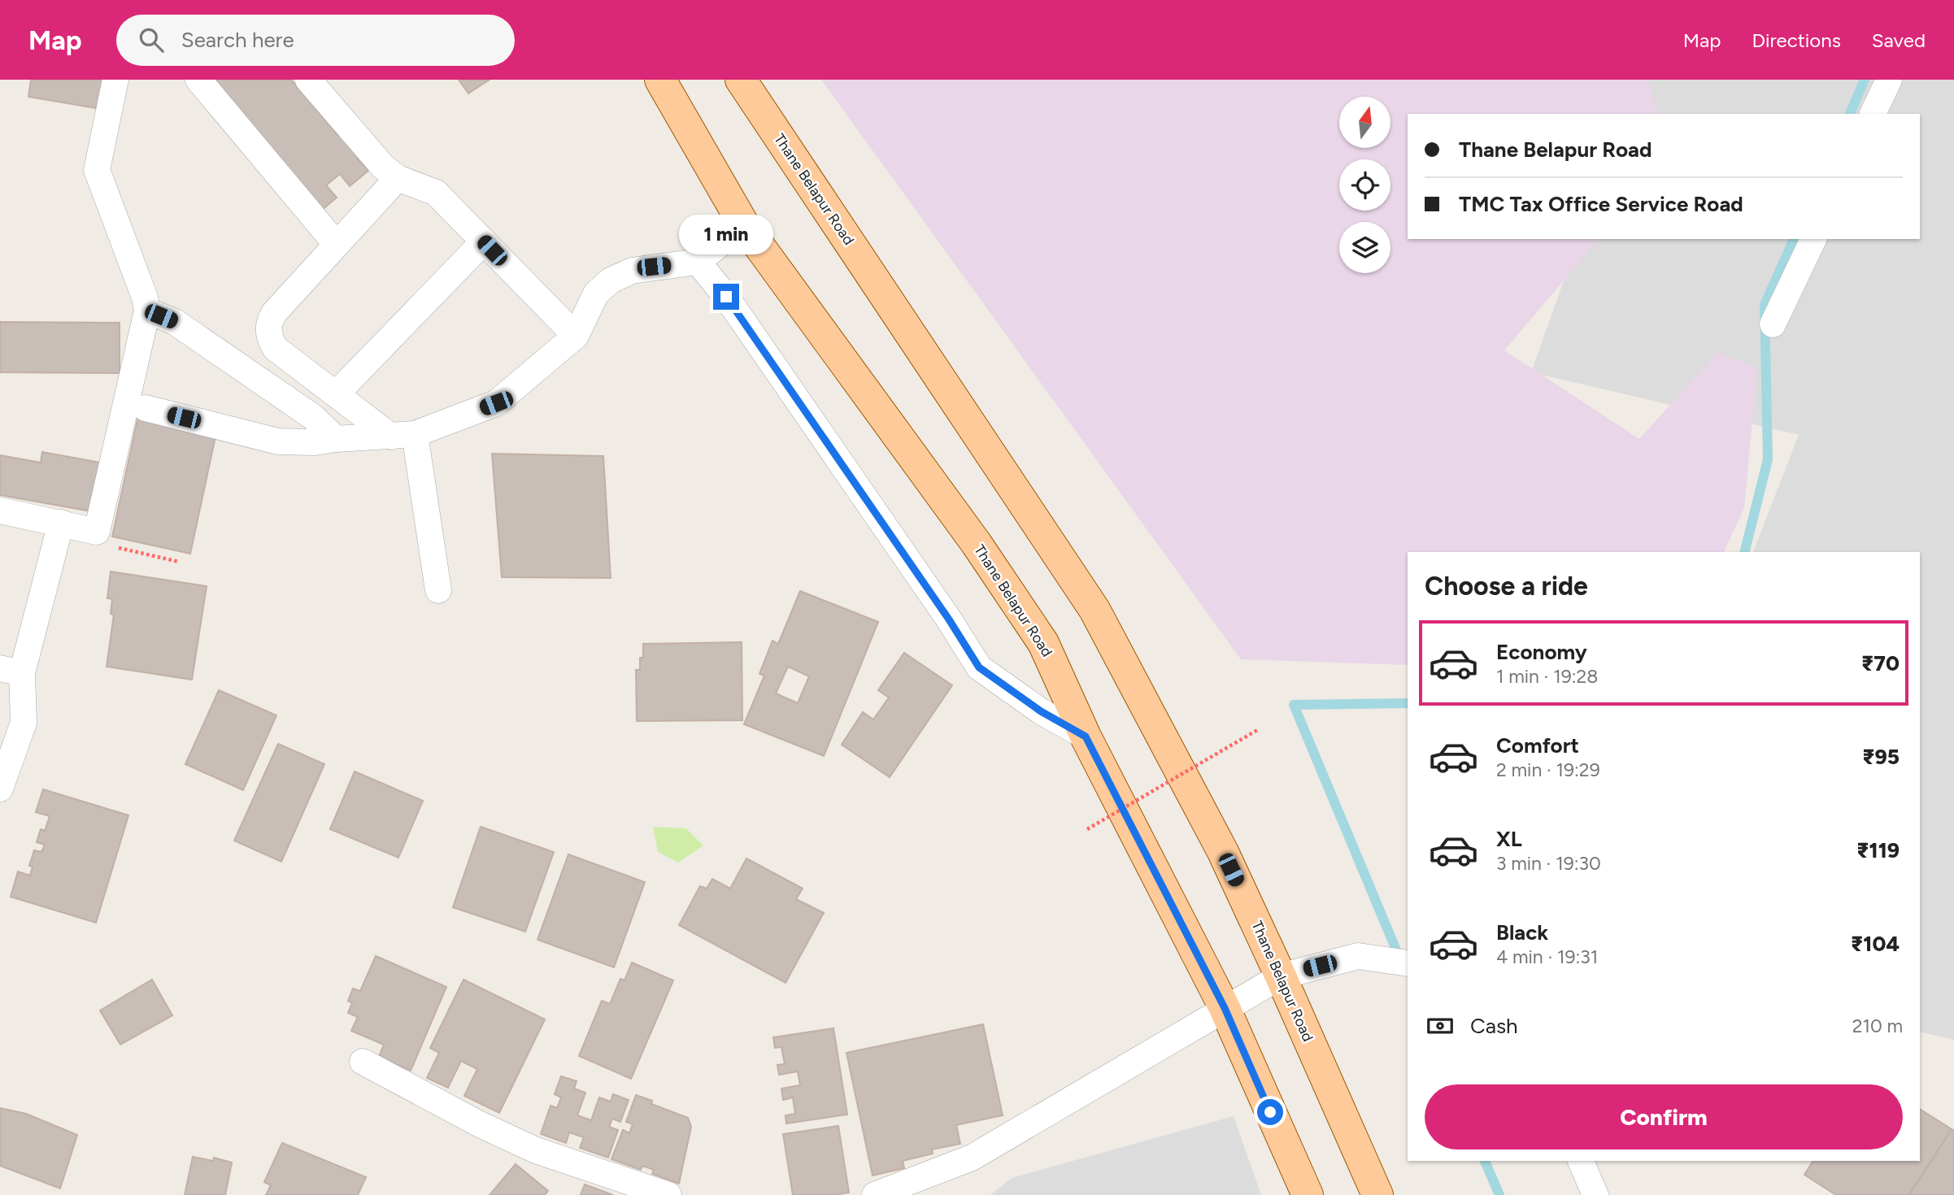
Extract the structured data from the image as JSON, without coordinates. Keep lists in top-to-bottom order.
{
  "streets": {
    "main road": ["Thane Belapur Road"]
  },
  "north": "top",
  "page": {
    "header": "Map",
    "search": "Search here",
    "nav": ["Map", "Directions", "Saved"],
    "banner": ["Thane Belapur Road", "TMC Tax Office Service Road"],
    "bubble": "1 min",
    "heading": "Choose a ride",
    "list": [
      {
        "name": "Economy",
        "note": "1 min · 19:28",
        "value": "₹70"
      },
      {
        "name": "Comfort",
        "note": "2 min · 19:29",
        "value": "₹95"
      },
      {
        "name": "XL",
        "note": "3 min · 19:30",
        "value": "₹119"
      },
      {
        "name": "Black",
        "note": "4 min · 19:31",
        "value": "₹104"
      }
    ],
    "pay": ["Cash", "210 m"],
    "buttons": "Confirm"
  }
}
